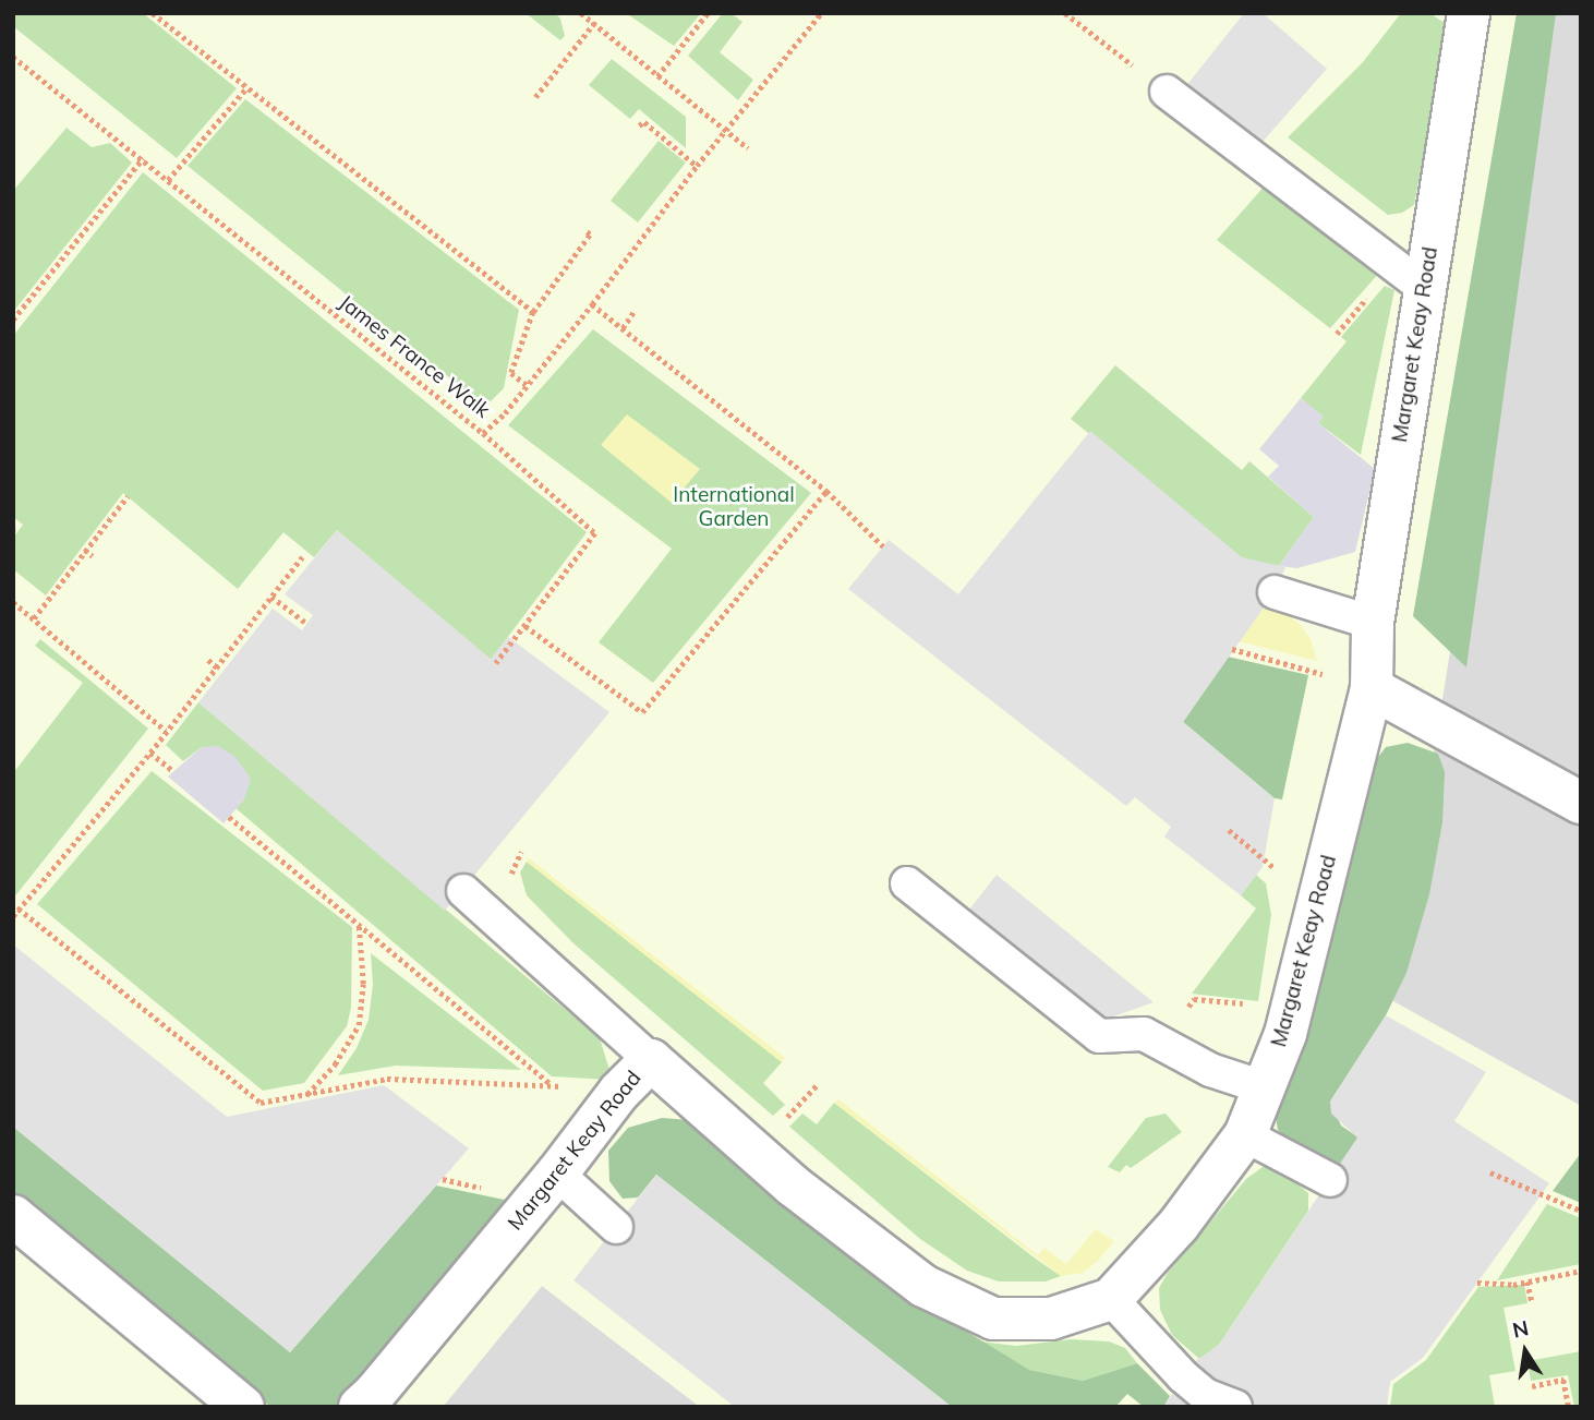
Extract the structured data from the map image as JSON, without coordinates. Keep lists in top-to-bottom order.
{
  "streets": {
    "street": ["Margaret Keay Road"],
    "path": ["James France Walk"]
  },
  "parks": ["International Garden"],
  "north": "top"
}
